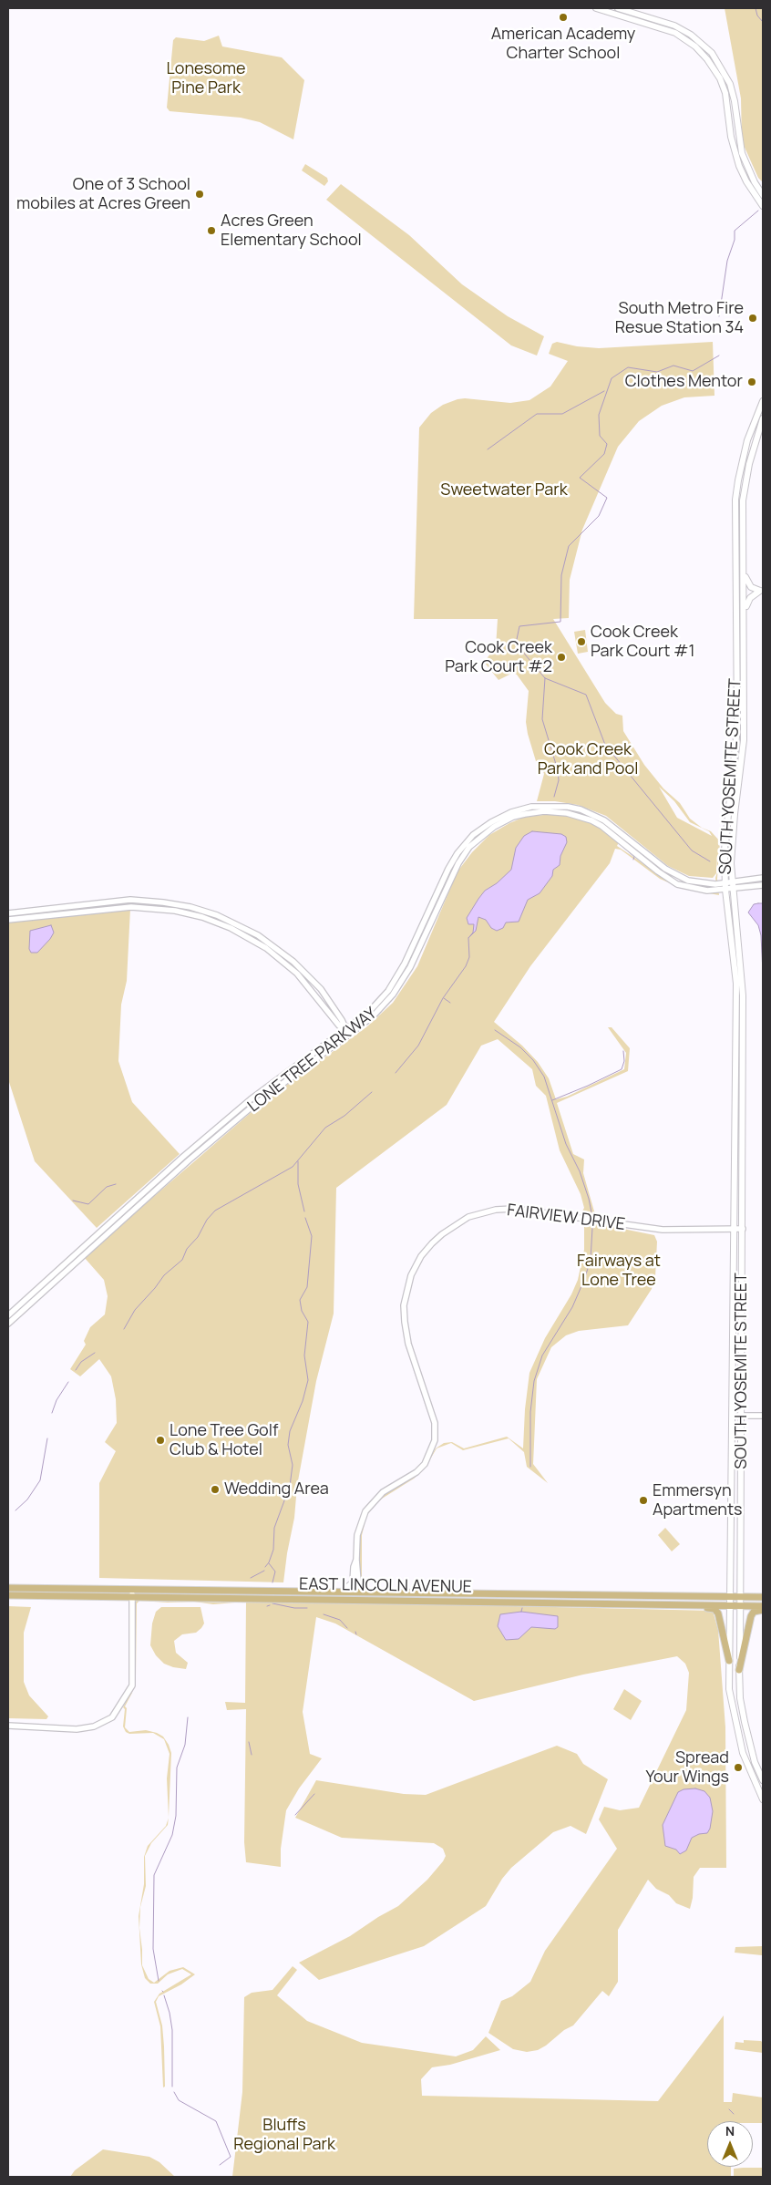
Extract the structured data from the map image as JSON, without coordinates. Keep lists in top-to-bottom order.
{
  "streets": {
    "main road": ["SOUTH YOSEMITE STREET", "EAST LINCOLN AVENUE"],
    "street": ["LONE TREE PARKWAY", "FAIRVIEW DRIVE"]
  },
  "crossings": [
    ["SOUTH YOSEMITE STREET", "LONE TREE PARKWAY"],
    ["SOUTH YOSEMITE STREET", "FAIRVIEW DRIVE"],
    ["SOUTH YOSEMITE STREET", "EAST LINCOLN AVENUE"],
    ["FAIRVIEW DRIVE", "EAST LINCOLN AVENUE"]
  ],
  "parks": [
    "Lonesome Pine Park",
    "Sweetwater Park",
    "Cook Creek Park and Pool",
    "Fairways at Lone Tree",
    "Bluffs Regional Park"
  ],
  "places": [
    "American Academy Charter School",
    "One of 3 School mobiles at Acres Green",
    "Acres Green Elementary School",
    "South Metro Fire Resue Station 34",
    "Clothes Mentor",
    "Cook Creek Park Court #1",
    "Cook Creek Park Court #2",
    "Lone Tree Golf Club & Hotel",
    "Wedding Area",
    "Emmersyn Apartments",
    "Spread Your Wings"
  ],
  "north": "top"
}
